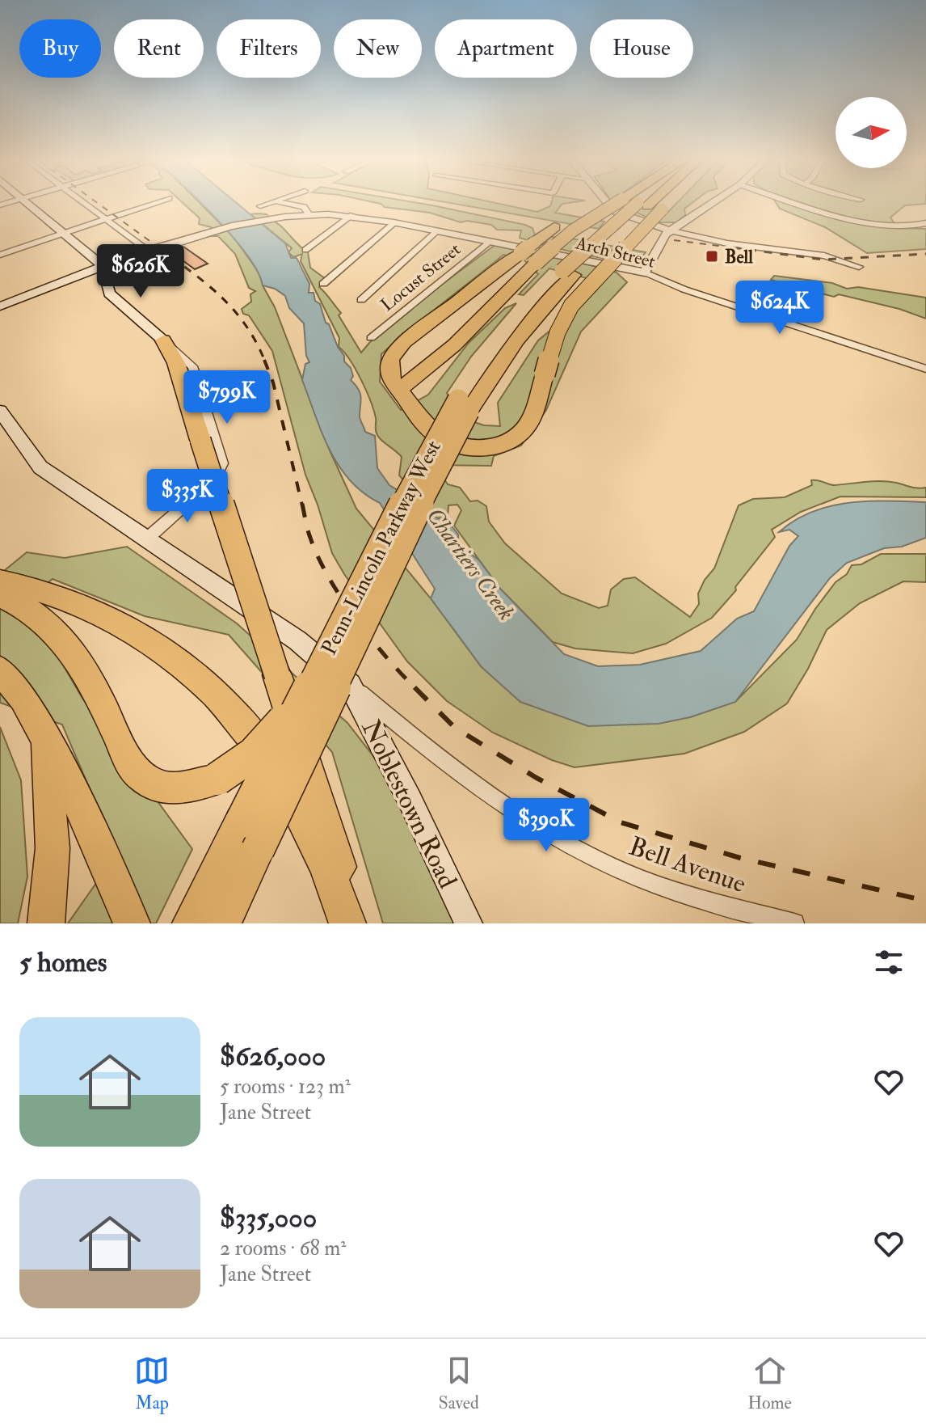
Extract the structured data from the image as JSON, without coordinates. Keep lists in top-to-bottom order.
{
  "streets": {
    "highway": ["Penn-Lincoln Parkway West"],
    "main road": ["Noblestown Road"],
    "street": ["Arch Street", "Locust Street", "Bell Avenue"]
  },
  "crossings": [
    ["Arch Street", "Locust Street"],
    ["Noblestown Road", "Bell Avenue"]
  ],
  "water": ["Chartiers Creek"],
  "places": {
    "transit": ["Bell"]
  },
  "north": "right",
  "page": {
    "chip": [
      "Buy",
      "Rent",
      "Filters",
      "New",
      "Apartment",
      "House"
    ],
    "price": [
      "$626K",
      "$624K",
      "$799K",
      "$335K",
      "$390K"
    ],
    "heading": "5 homes",
    "list": [
      {
        "name": "$626,000",
        "note": "5 rooms · 123 m² · Jane Street"
      },
      {
        "name": "$335,000",
        "note": "2 rooms · 68 m² · Jane Street"
      }
    ],
    "tabs": ["Map", "Saved", "Home"]
  }
}
